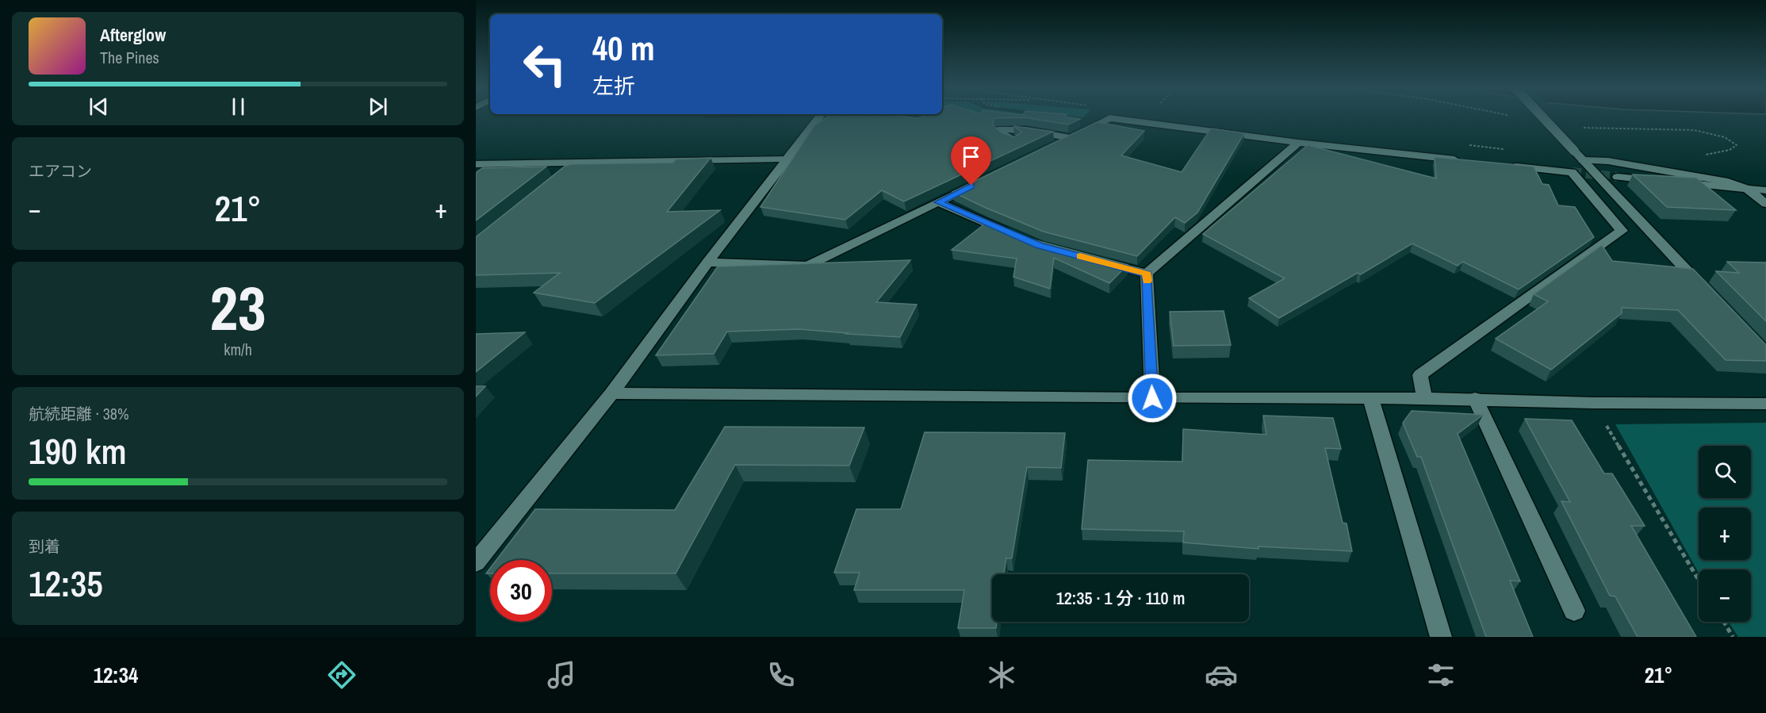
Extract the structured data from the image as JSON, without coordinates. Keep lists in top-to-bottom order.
{
  "page": {
    "turn": ["40 m", "左折"],
    "song": ["Afterglow", "The Pines"],
    "tile": [
      "エアコン",
      ["23", "km/h"],
      ["航続距離 · 38%", "190 km"],
      ["到着", "12:35"]
    ],
    "heat": ["−", "21°", "+"],
    "map_buttons": ["+", "−"],
    "limit": "30",
    "trip": "12:35 · 1 分 · 110 m",
    "tabs": ["12:34", "21°"]
  }
}
